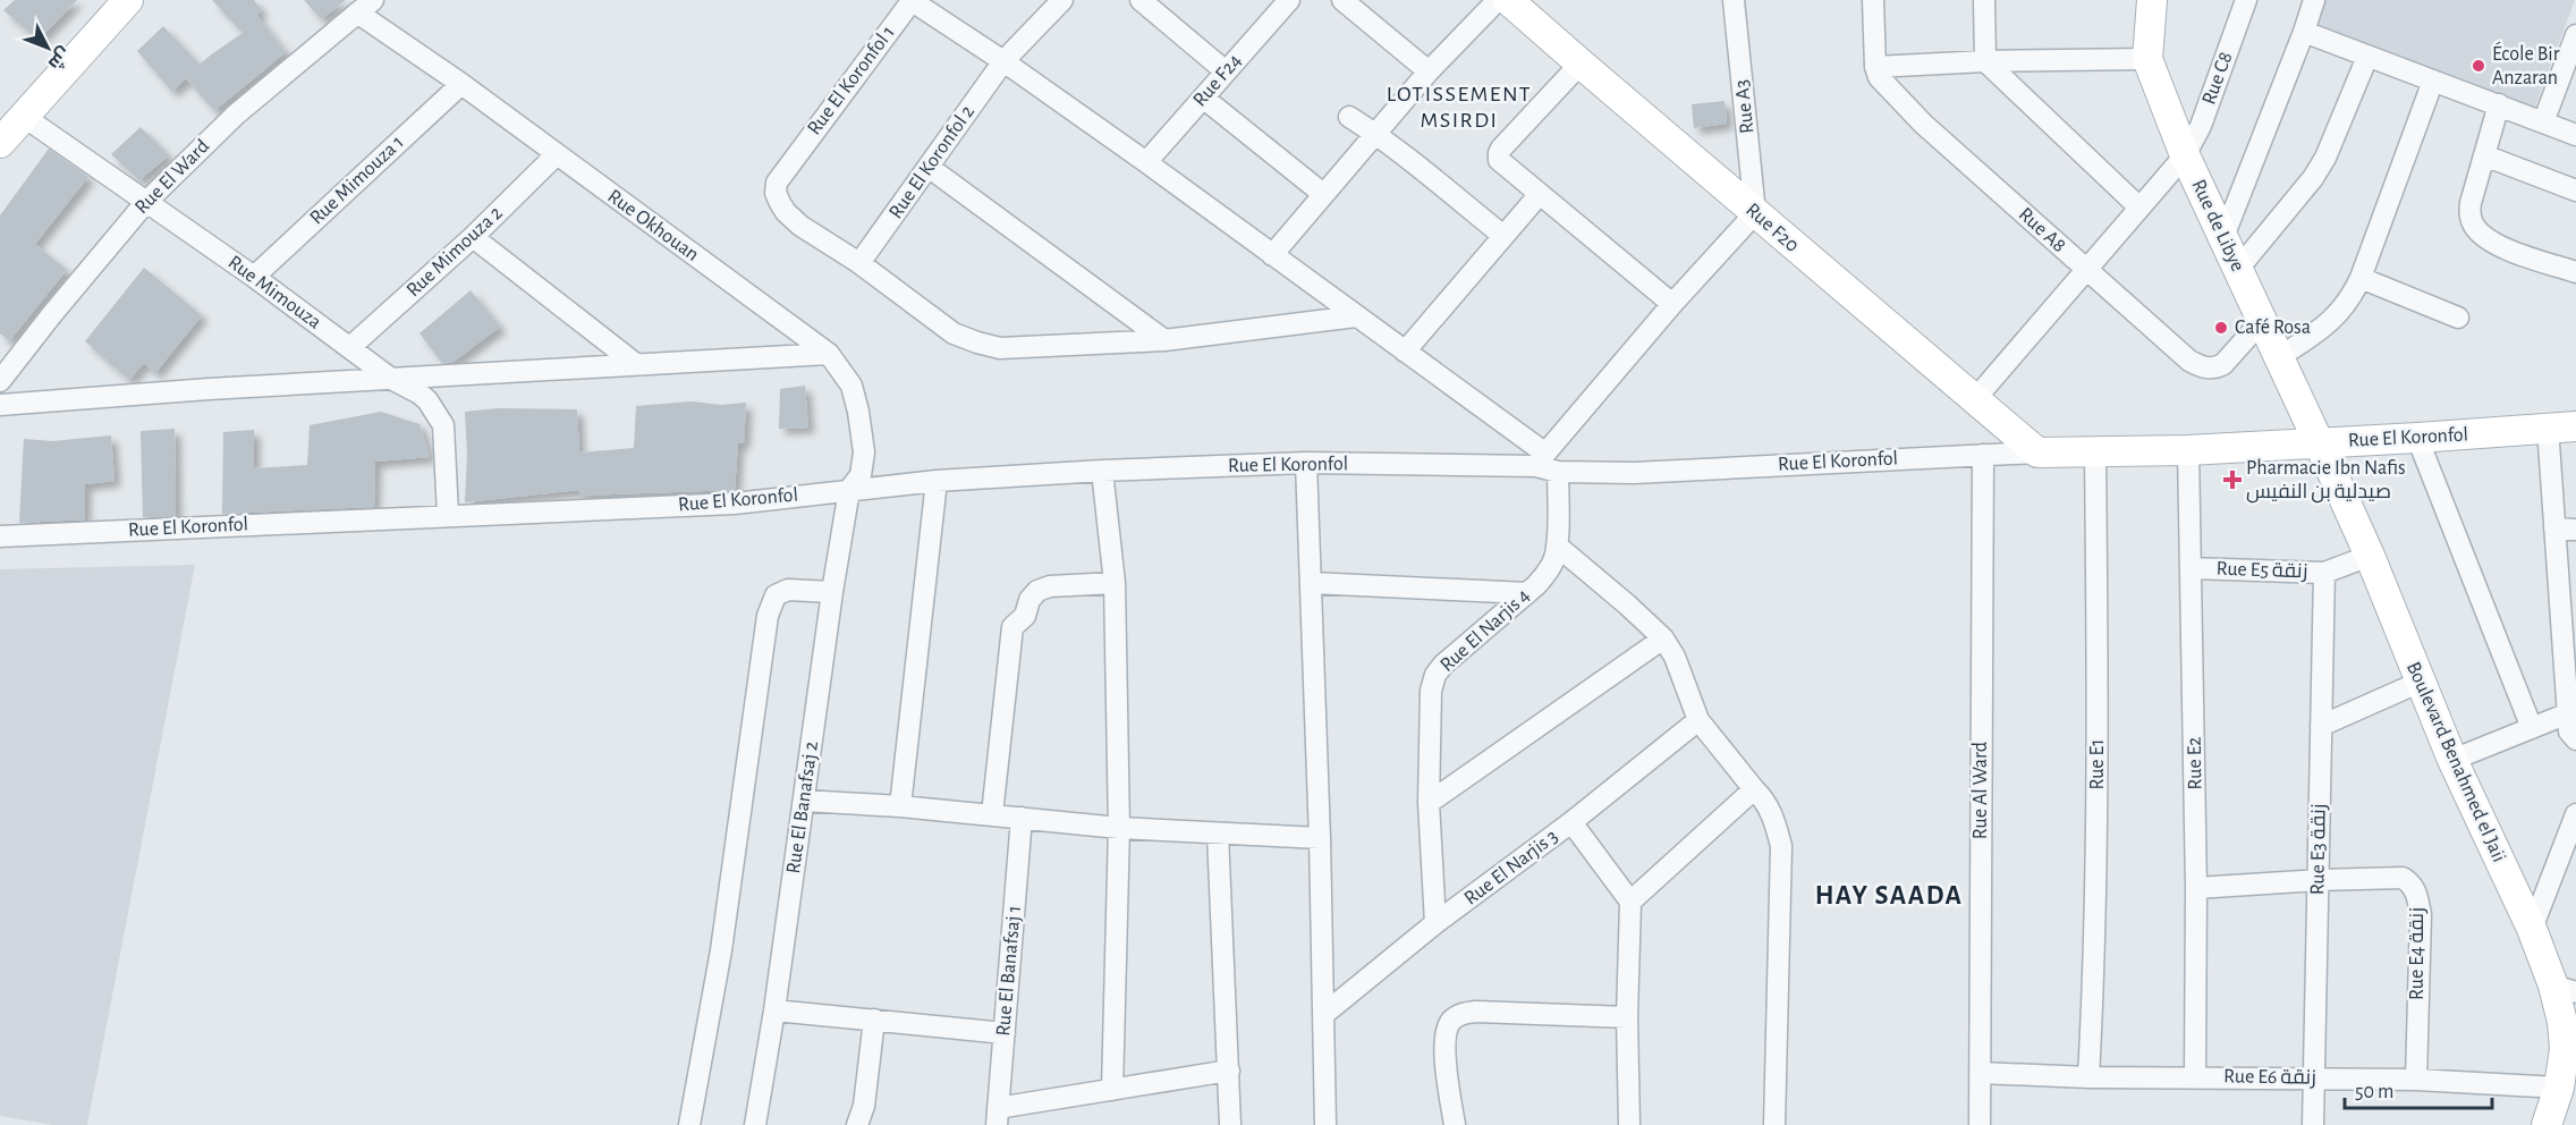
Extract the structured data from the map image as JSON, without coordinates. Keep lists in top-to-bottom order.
{
  "streets": {
    "street": [
      "Rue C8",
      "Rue El Koronfol 1",
      "Rue F24",
      "Rue A3",
      "Rue El Koronfol 2",
      "Rue El Ward",
      "Rue Mimouza 1",
      "Rue Okhouan",
      "Rue de Libye",
      "Rue F20",
      "Rue A8",
      "Rue Mimouza 2",
      "Rue Mimouza",
      "Rue El Koronfol",
      "Rue E5 زنقة",
      "Rue El Narjis 4",
      "Boulevard Benahmed el Jaii",
      "Rue E2",
      "Rue E1",
      "Rue Al Ward",
      "Rue El Banafsaj 2",
      "Rue E3 زنقة",
      "Rue El Narjis 3",
      "Rue E4 زنقة",
      "Rue El Banafsaj 1",
      "Rue E6 زنقة"
    ]
  },
  "crossings": [
    ["Rue C8", "Rue de Libye"],
    ["Rue C8", "Rue F20"],
    ["Rue C8", "Rue A8"],
    ["Rue El Koronfol 1", "Rue El Koronfol 2"],
    ["Rue A3", "Rue F20"],
    ["Rue El Ward", "Rue Okhouan"],
    ["Rue El Ward", "Rue Mimouza"],
    ["Rue Mimouza 1", "Rue Okhouan"],
    ["Rue Mimouza 1", "Rue Mimouza"],
    ["Rue Okhouan", "Rue Mimouza 2"],
    ["Rue Okhouan", "Rue El Koronfol"],
    ["Rue Okhouan", "Rue El Banafsaj 2"],
    ["Rue de Libye", "Rue A8"],
    ["Rue de Libye", "Rue El Koronfol"],
    ["Rue de Libye", "Boulevard Benahmed el Jaii"],
    ["Rue F20", "Rue El Koronfol"],
    ["Rue Mimouza 2", "Rue Mimouza"],
    ["Rue Mimouza", "Rue El Koronfol"],
    ["Rue El Koronfol", "Boulevard Benahmed el Jaii"],
    ["Rue El Koronfol", "Rue E2"],
    ["Rue El Koronfol", "Rue E1"],
    ["Rue El Koronfol", "Rue Al Ward"],
    ["Rue El Koronfol", "Rue El Banafsaj 2"],
    ["Rue E5 زنقة", "Boulevard Benahmed el Jaii"],
    ["Rue E5 زنقة", "Rue E2"],
    ["Rue E5 زنقة", "Rue E3 زنقة"],
    ["Rue El Narjis 4", "Rue El Narjis 3"],
    ["Boulevard Benahmed el Jaii", "Rue E6 زنقة"],
    ["Rue E2", "Rue E4 زنقة"],
    ["Rue E2", "Rue E6 زنقة"],
    ["Rue E1", "Rue E6 زنقة"],
    ["Rue Al Ward", "Rue E6 زنقة"],
    ["Rue E3 زنقة", "Rue E4 زنقة"],
    ["Rue E3 زنقة", "Rue E6 زنقة"],
    ["Rue E4 زنقة", "Rue E6 زنقة"]
  ],
  "districts": ["LOTISSEMENT MSIRDI", "HAY SAADA"],
  "places": {
    "other": ["École Bir Anzaran", "Café Rosa"],
    "health": ["Pharmacie Ibn Nafis صيدلية بن النفيس"]
  },
  "scale_bar": "50 m",
  "north": "bottom right"
}
